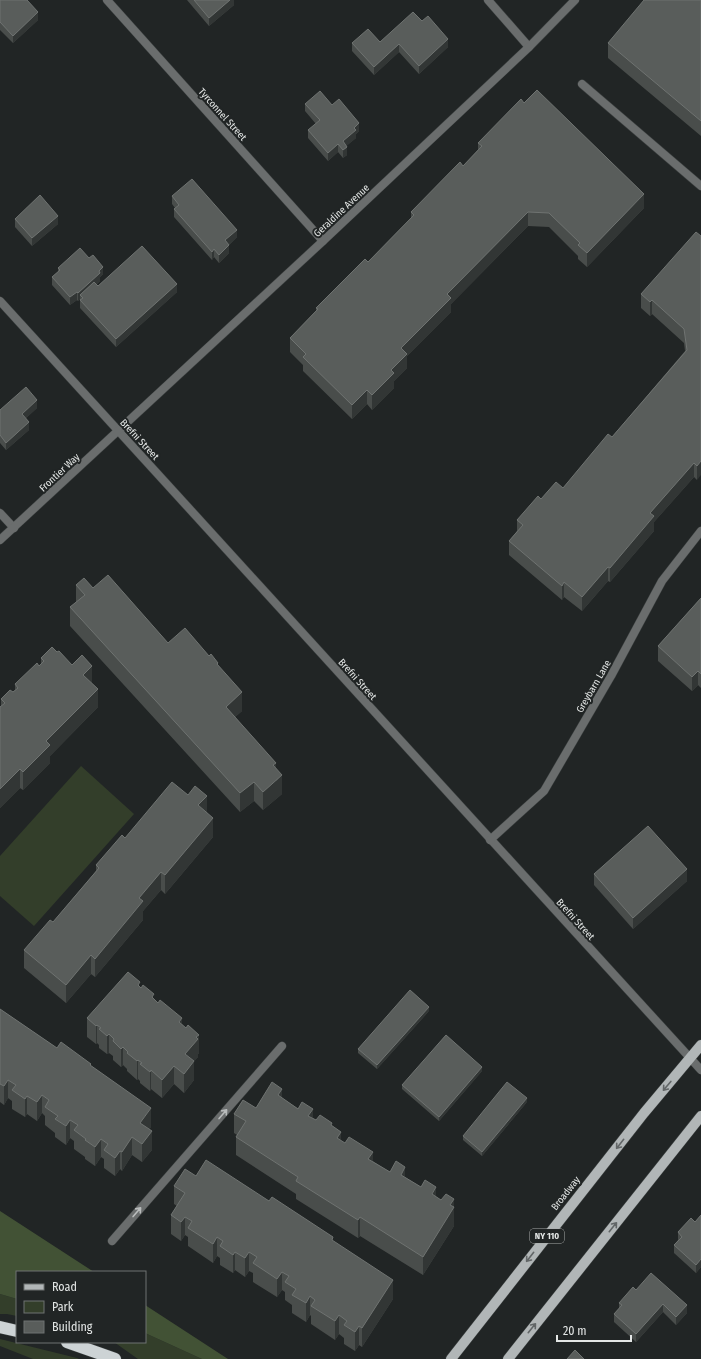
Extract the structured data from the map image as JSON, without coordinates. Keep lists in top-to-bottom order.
{
  "streets": {
    "main road": ["Broadway", "NY 110"],
    "street": [
      "Tyrconnel Street",
      "Geraldine Avenue",
      "Brefni Street",
      "Frontier Way",
      "Greybarn Lane"
    ]
  },
  "crossings": [
    ["Tyrconnel Street", "Geraldine Avenue"],
    ["Geraldine Avenue", "Brefni Street"],
    ["Geraldine Avenue", "Frontier Way"],
    ["Brefni Street", "Frontier Way"],
    ["Brefni Street", "Greybarn Lane"],
    ["Brefni Street", "Broadway"]
  ],
  "legend": ["Road", "Park", "Building"],
  "scale_bar": "20 m"
}
